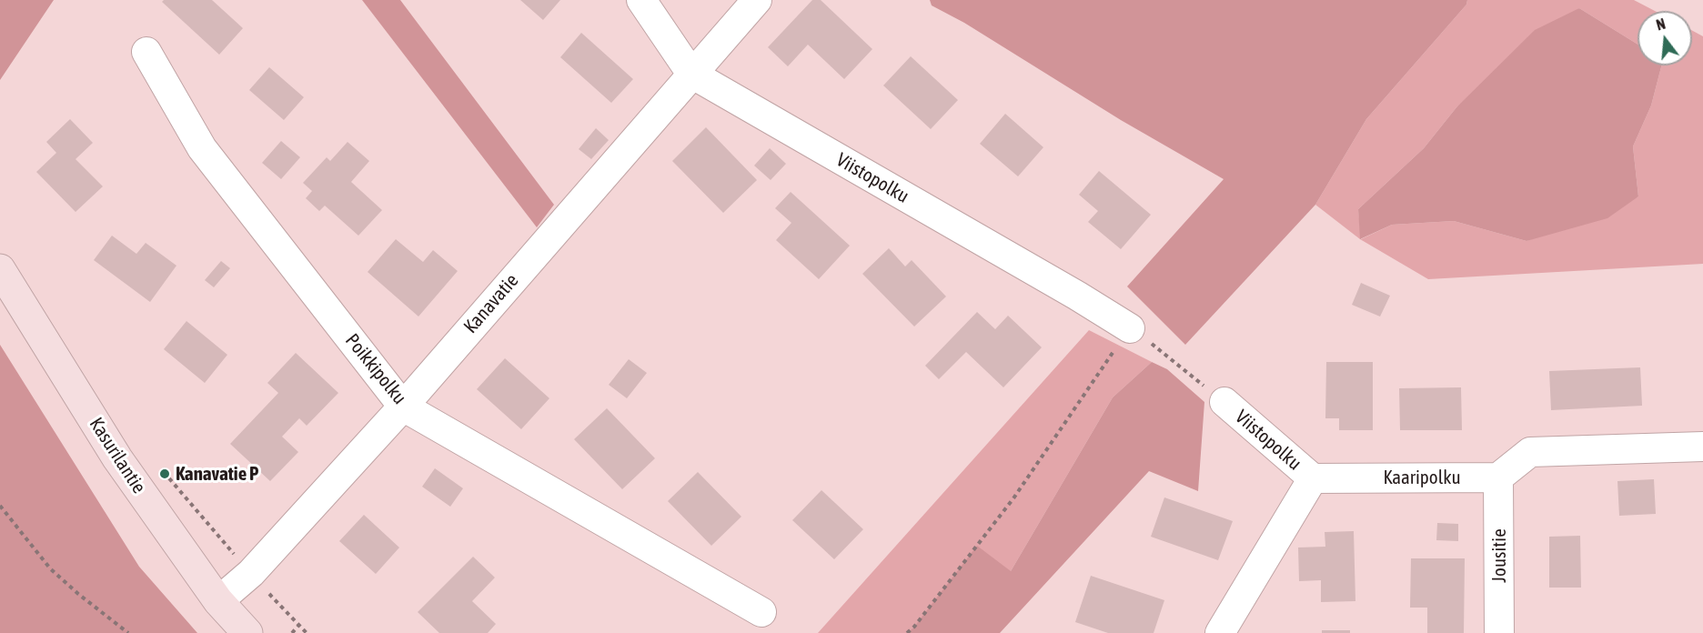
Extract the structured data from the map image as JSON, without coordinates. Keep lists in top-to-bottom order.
{
  "streets": {
    "street": [
      "Viistopolku",
      "Kanavatie",
      "Poikkipolku",
      "Kasurilantie",
      "Kaaripolku",
      "Jousitie"
    ]
  },
  "crossings": [
    ["Viistopolku", "Kanavatie"],
    ["Viistopolku", "Kaaripolku"],
    ["Kanavatie", "Poikkipolku"],
    ["Kanavatie", "Kasurilantie"],
    ["Kaaripolku", "Jousitie"]
  ],
  "places": ["Kanavatie P"],
  "north": "top"
}
